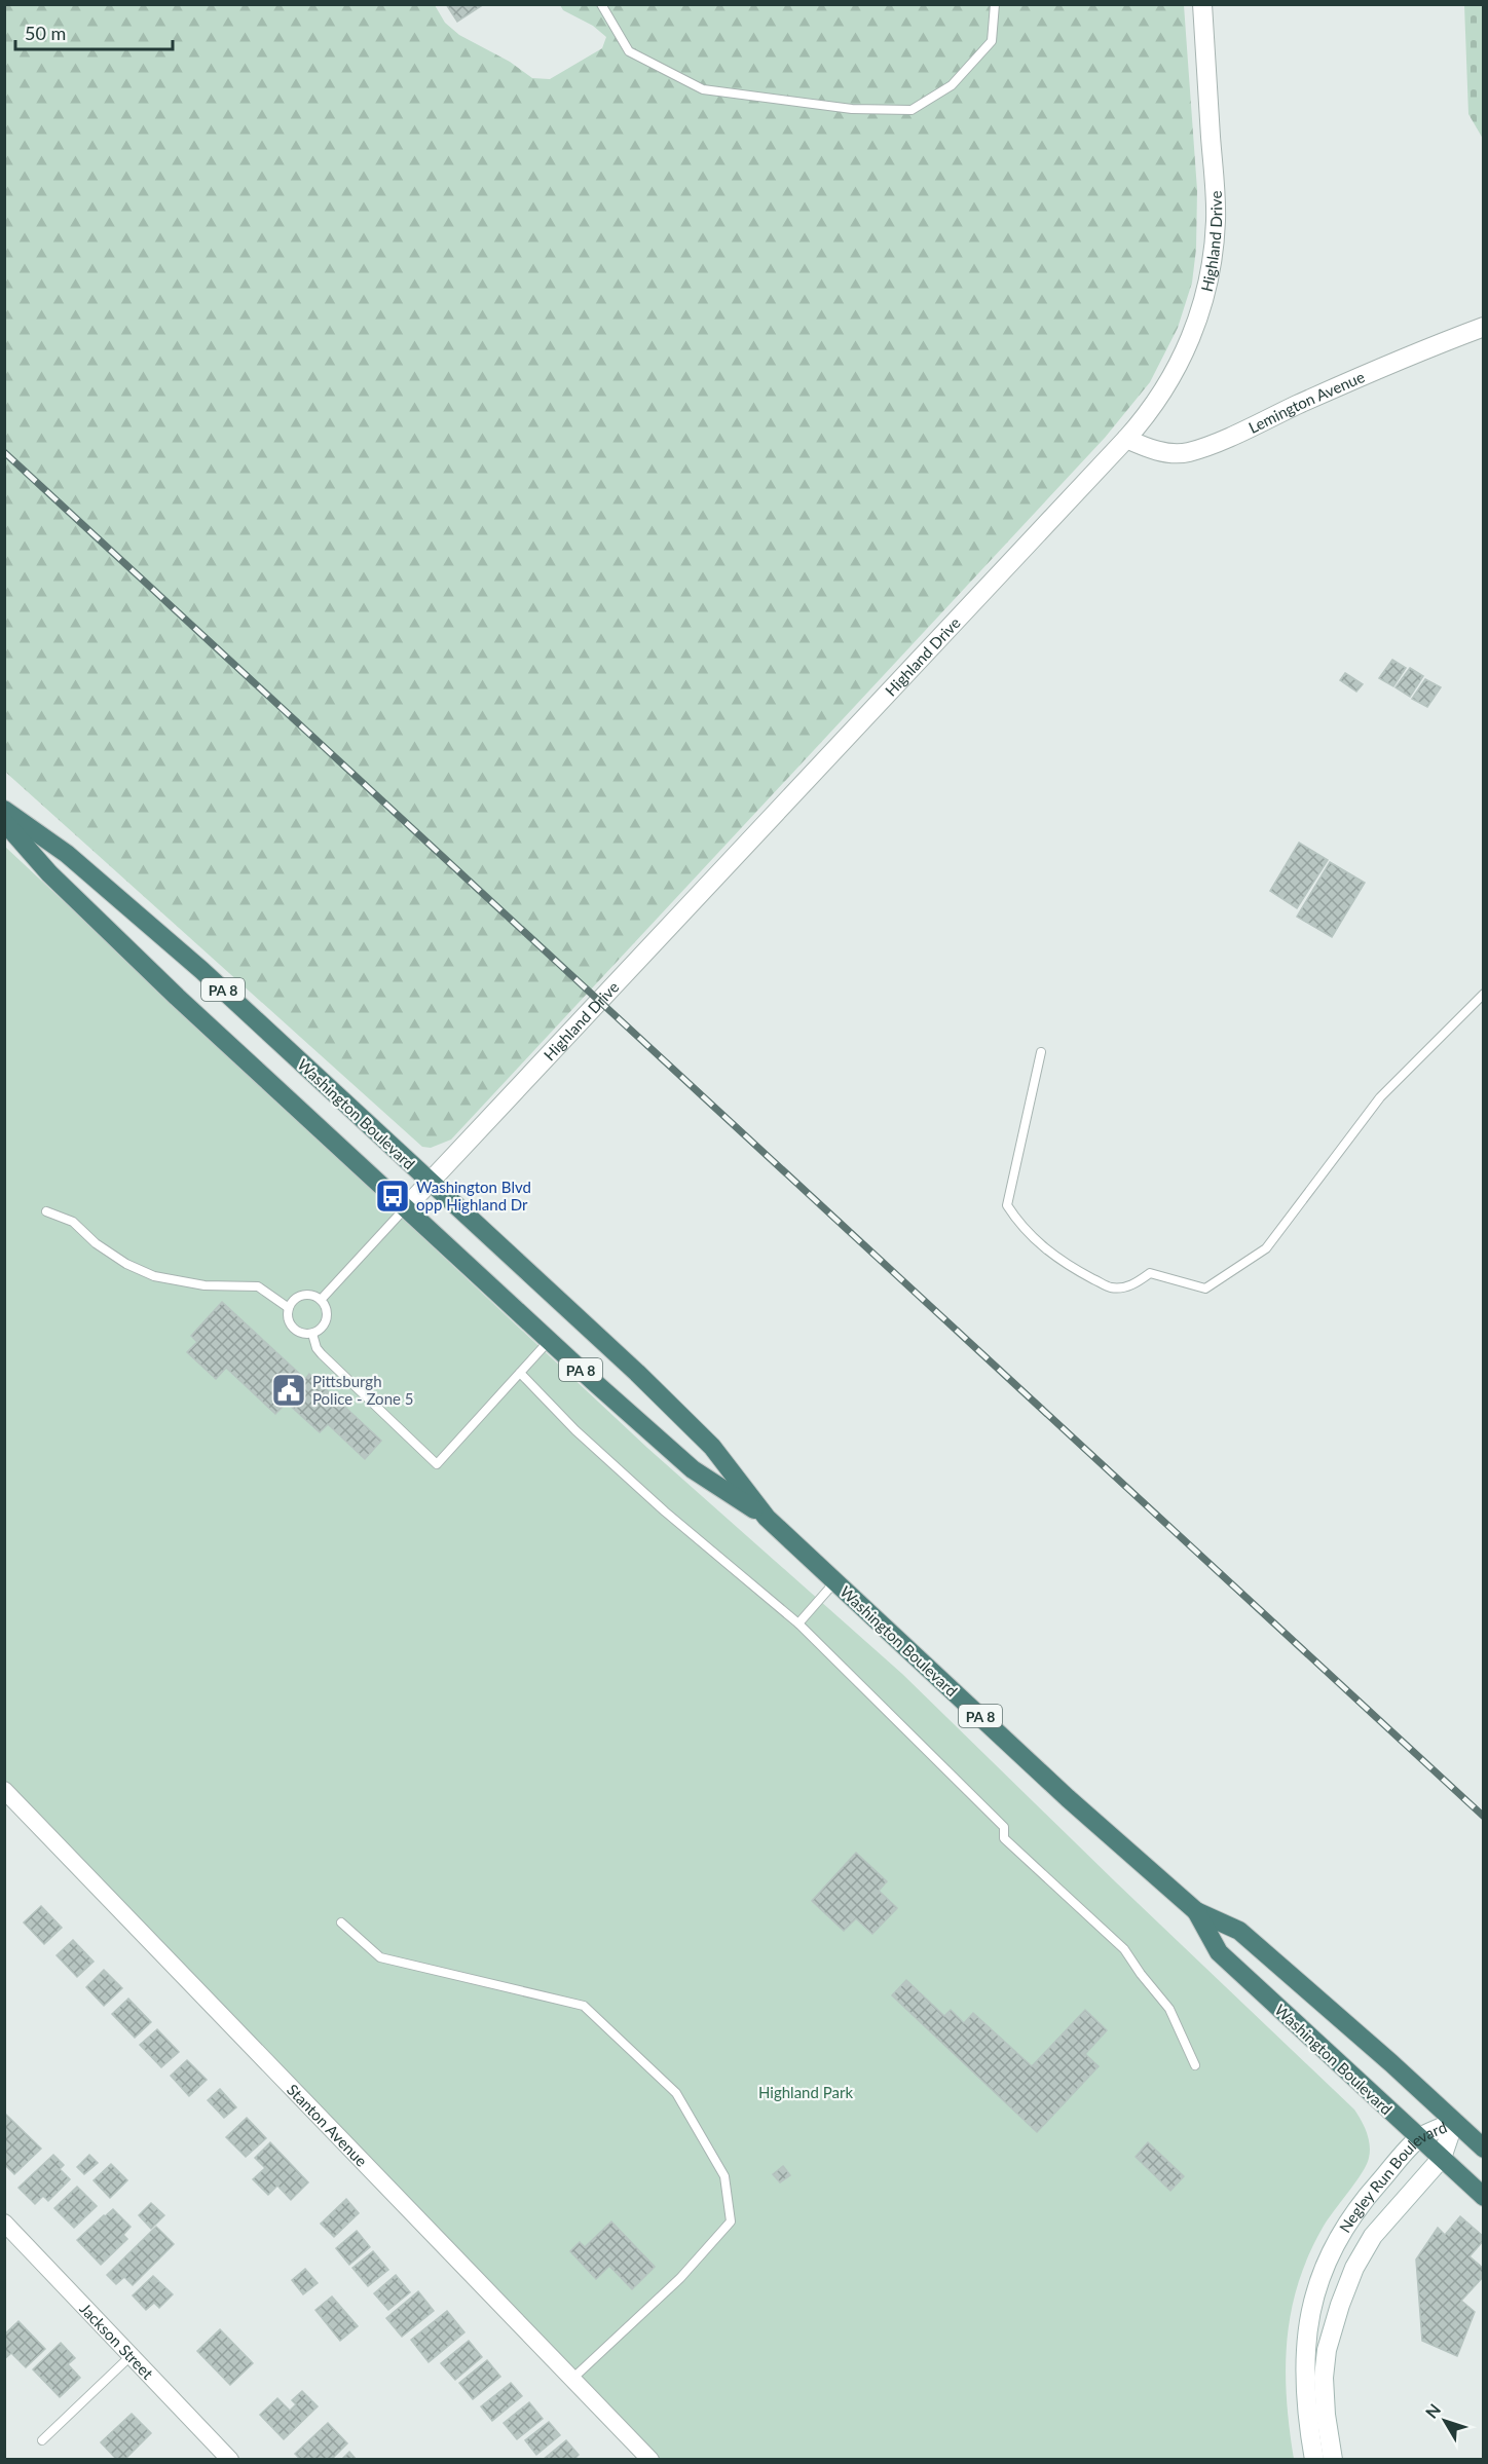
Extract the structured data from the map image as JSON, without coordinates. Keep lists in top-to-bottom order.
{
  "streets": {
    "highway": ["PA 8", "Washington Boulevard"],
    "street": [
      "Highland Drive",
      "Lemington Avenue",
      "Stanton Avenue",
      "Negley Run Boulevard",
      "Jackson Street"
    ]
  },
  "crossings": [
    ["Highland Drive", "Lemington Avenue"],
    ["Highland Drive", "Washington Boulevard"],
    ["Washington Boulevard", "Negley Run Boulevard"]
  ],
  "parks": ["Highland Park"],
  "places": {
    "bus stop": ["Washington Blvd opp Highland Dr"],
    "public building": ["Pittsburgh Police - Zone 5"]
  },
  "scale_bar": "50 m",
  "north": "top left"
}
